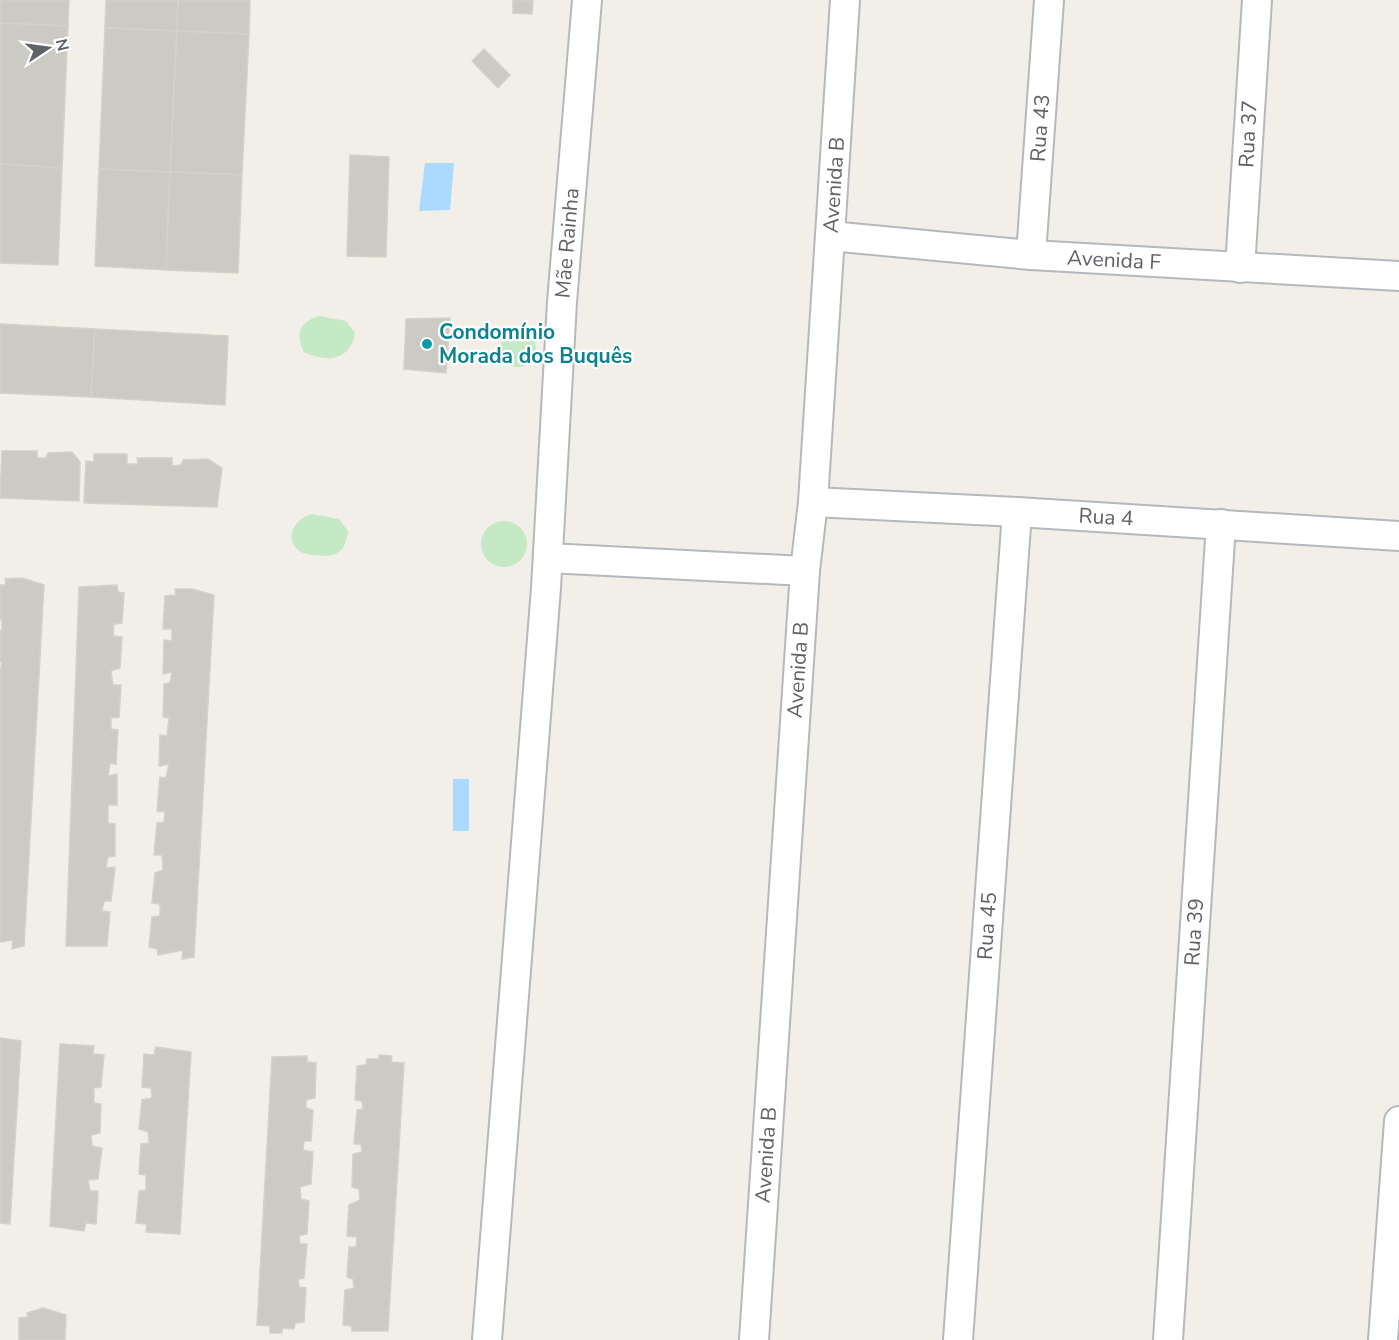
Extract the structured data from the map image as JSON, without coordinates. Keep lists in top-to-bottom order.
{
  "streets": {
    "street": [
      "Rua 43",
      "Rua 37",
      "Avenida B",
      "Mãe Rainha",
      "Avenida F",
      "Rua 4",
      "Rua 45",
      "Rua 39"
    ]
  },
  "crossings": [
    ["Rua 43", "Avenida F"],
    ["Rua 37", "Avenida F"],
    ["Avenida B", "Avenida F"],
    ["Avenida B", "Rua 4"],
    ["Rua 4", "Rua 45"],
    ["Rua 4", "Rua 39"]
  ],
  "places": ["Condomínio Morada dos Buquês"],
  "north": "right"
}
